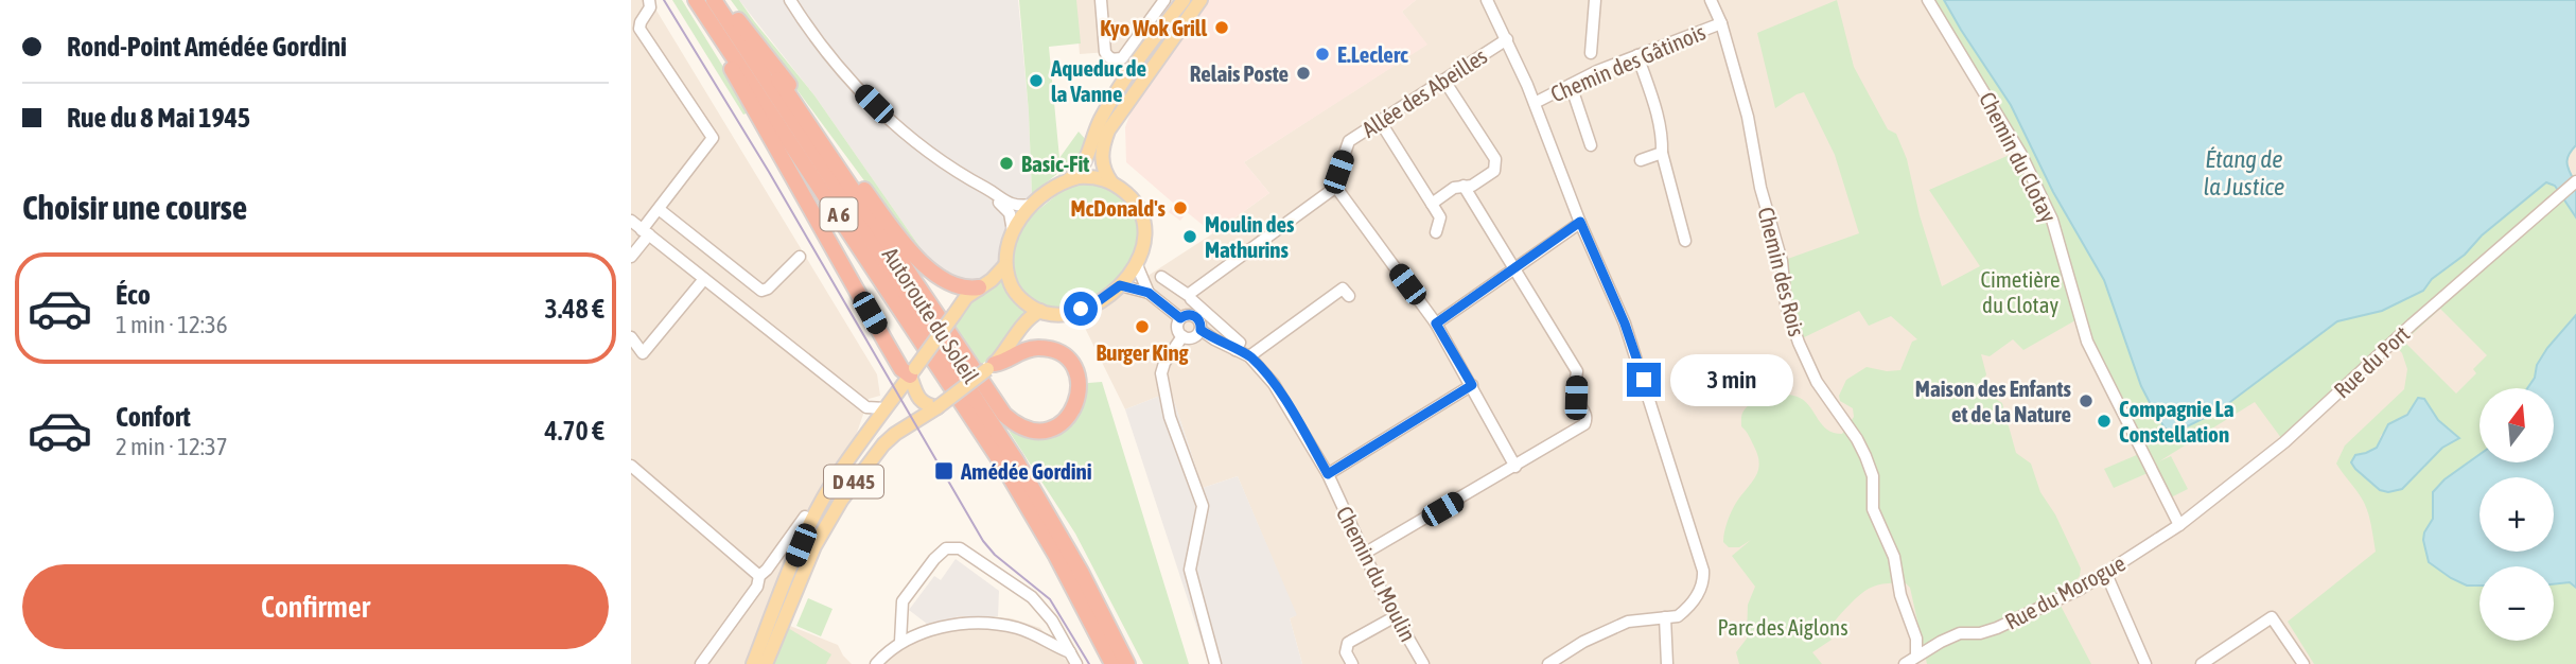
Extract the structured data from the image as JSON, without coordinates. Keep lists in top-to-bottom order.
{
  "streets": {
    "highway": ["A 6", "Autoroute du Soleil"],
    "main road": ["D 445"],
    "street": [
      "Chemin des Gâtinois",
      "Allée des Abeilles",
      "Chemin du Clotay",
      "Chemin des Rois",
      "Rue du Port",
      "Chemin du Moulin",
      "Rue du Morogue"
    ]
  },
  "crossings": [
    ["Chemin des Gâtinois", "Chemin des Rois"],
    ["Chemin du Clotay", "Rue du Port"],
    ["Chemin du Clotay", "Rue du Morogue"],
    ["Chemin des Rois", "Rue du Morogue"],
    ["Rue du Port", "Rue du Morogue"]
  ],
  "water": ["Étang de la Justice"],
  "parks": ["Cimetière du Clotay", "Parc des Aiglons"],
  "places": {
    "other": [
      "Kyo Wok Grill",
      "E.Leclerc",
      "Relais Poste",
      "Aqueduc de la Vanne",
      "Basic-Fit",
      "McDonald's",
      "Moulin des Mathurins",
      "Burger King",
      "Maison des Enfants et de la Nature",
      "Compagnie La Constellation"
    ],
    "transit": ["Amédée Gordini"]
  },
  "north": "top",
  "page": {
    "banner": ["Rond-Point Amédée Gordini", "Rue du 8 Mai 1945"],
    "heading": "Choisir une course",
    "list": [
      {
        "name": "Éco",
        "note": "1 min · 12:36",
        "value": "3.48 €"
      },
      {
        "name": "Confort",
        "note": "2 min · 12:37",
        "value": "4.70 €"
      }
    ],
    "bubble": "3 min",
    "map_buttons": ["+", "−"],
    "buttons": "Confirmer"
  }
}
